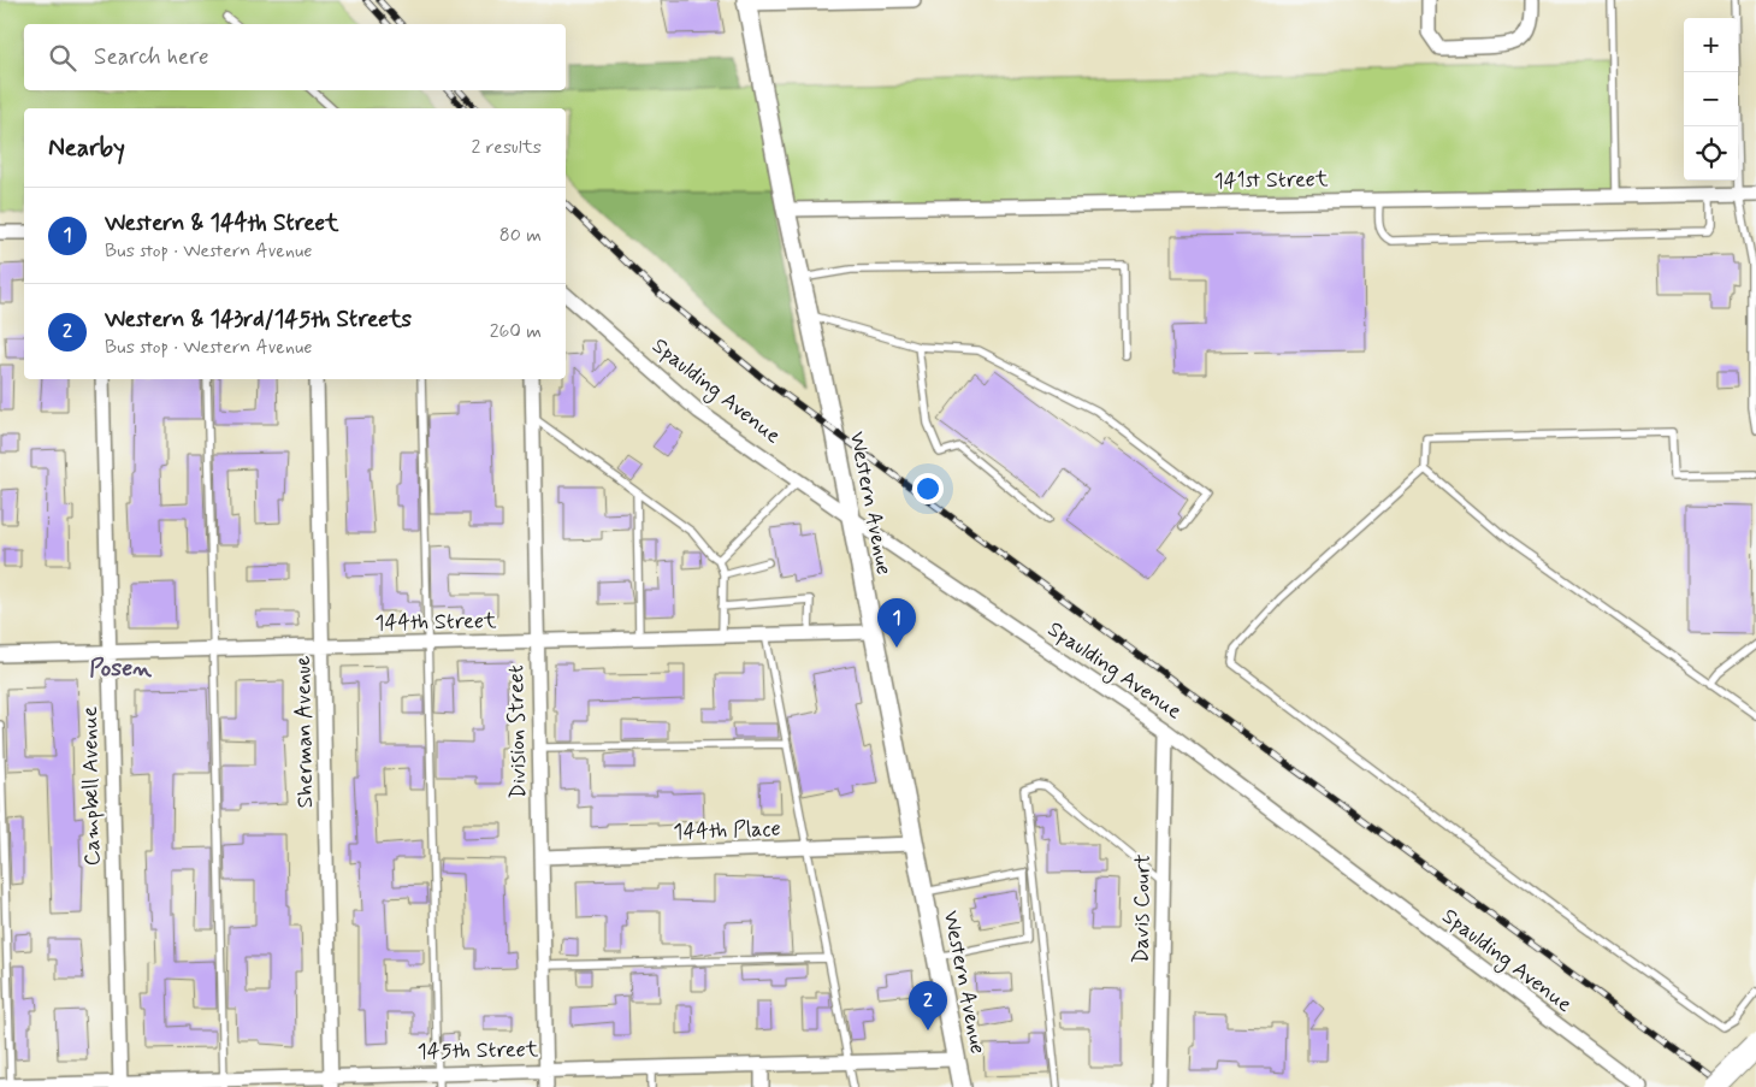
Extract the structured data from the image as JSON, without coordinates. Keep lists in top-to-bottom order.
{
  "streets": {
    "main road": ["Western Avenue"],
    "street": [
      "141st Street",
      "Spaulding Avenue",
      "144th Street",
      "Sherman Avenue",
      "Division Street",
      "Campbell Avenue",
      "144th Place",
      "Davis Court",
      "145th Street"
    ]
  },
  "crossings": [
    ["141st Street", "Western Avenue"],
    ["Spaulding Avenue", "Western Avenue"],
    ["Spaulding Avenue", "Davis Court"],
    ["Western Avenue", "144th Street"],
    ["Western Avenue", "144th Place"],
    ["Western Avenue", "145th Street"],
    ["144th Street", "Sherman Avenue"],
    ["144th Street", "Division Street"],
    ["144th Street", "Campbell Avenue"],
    ["Sherman Avenue", "145th Street"],
    ["Division Street", "144th Place"],
    ["Division Street", "145th Street"],
    ["Campbell Avenue", "145th Street"]
  ],
  "districts": ["Posen"],
  "page": {
    "map_buttons": ["+", "−"],
    "search": "Search here",
    "heading": ["Nearby", "2 results"],
    "list": [
      {
        "mark": "1",
        "name": "Western & 144th Street",
        "note": "Bus stop · Western Avenue",
        "value": "80 m"
      },
      {
        "mark": "2",
        "name": "Western & 143rd/145th Streets",
        "note": "Bus stop · Western Avenue",
        "value": "260 m"
      }
    ],
    "pins": ["1", "2"]
  }
}
